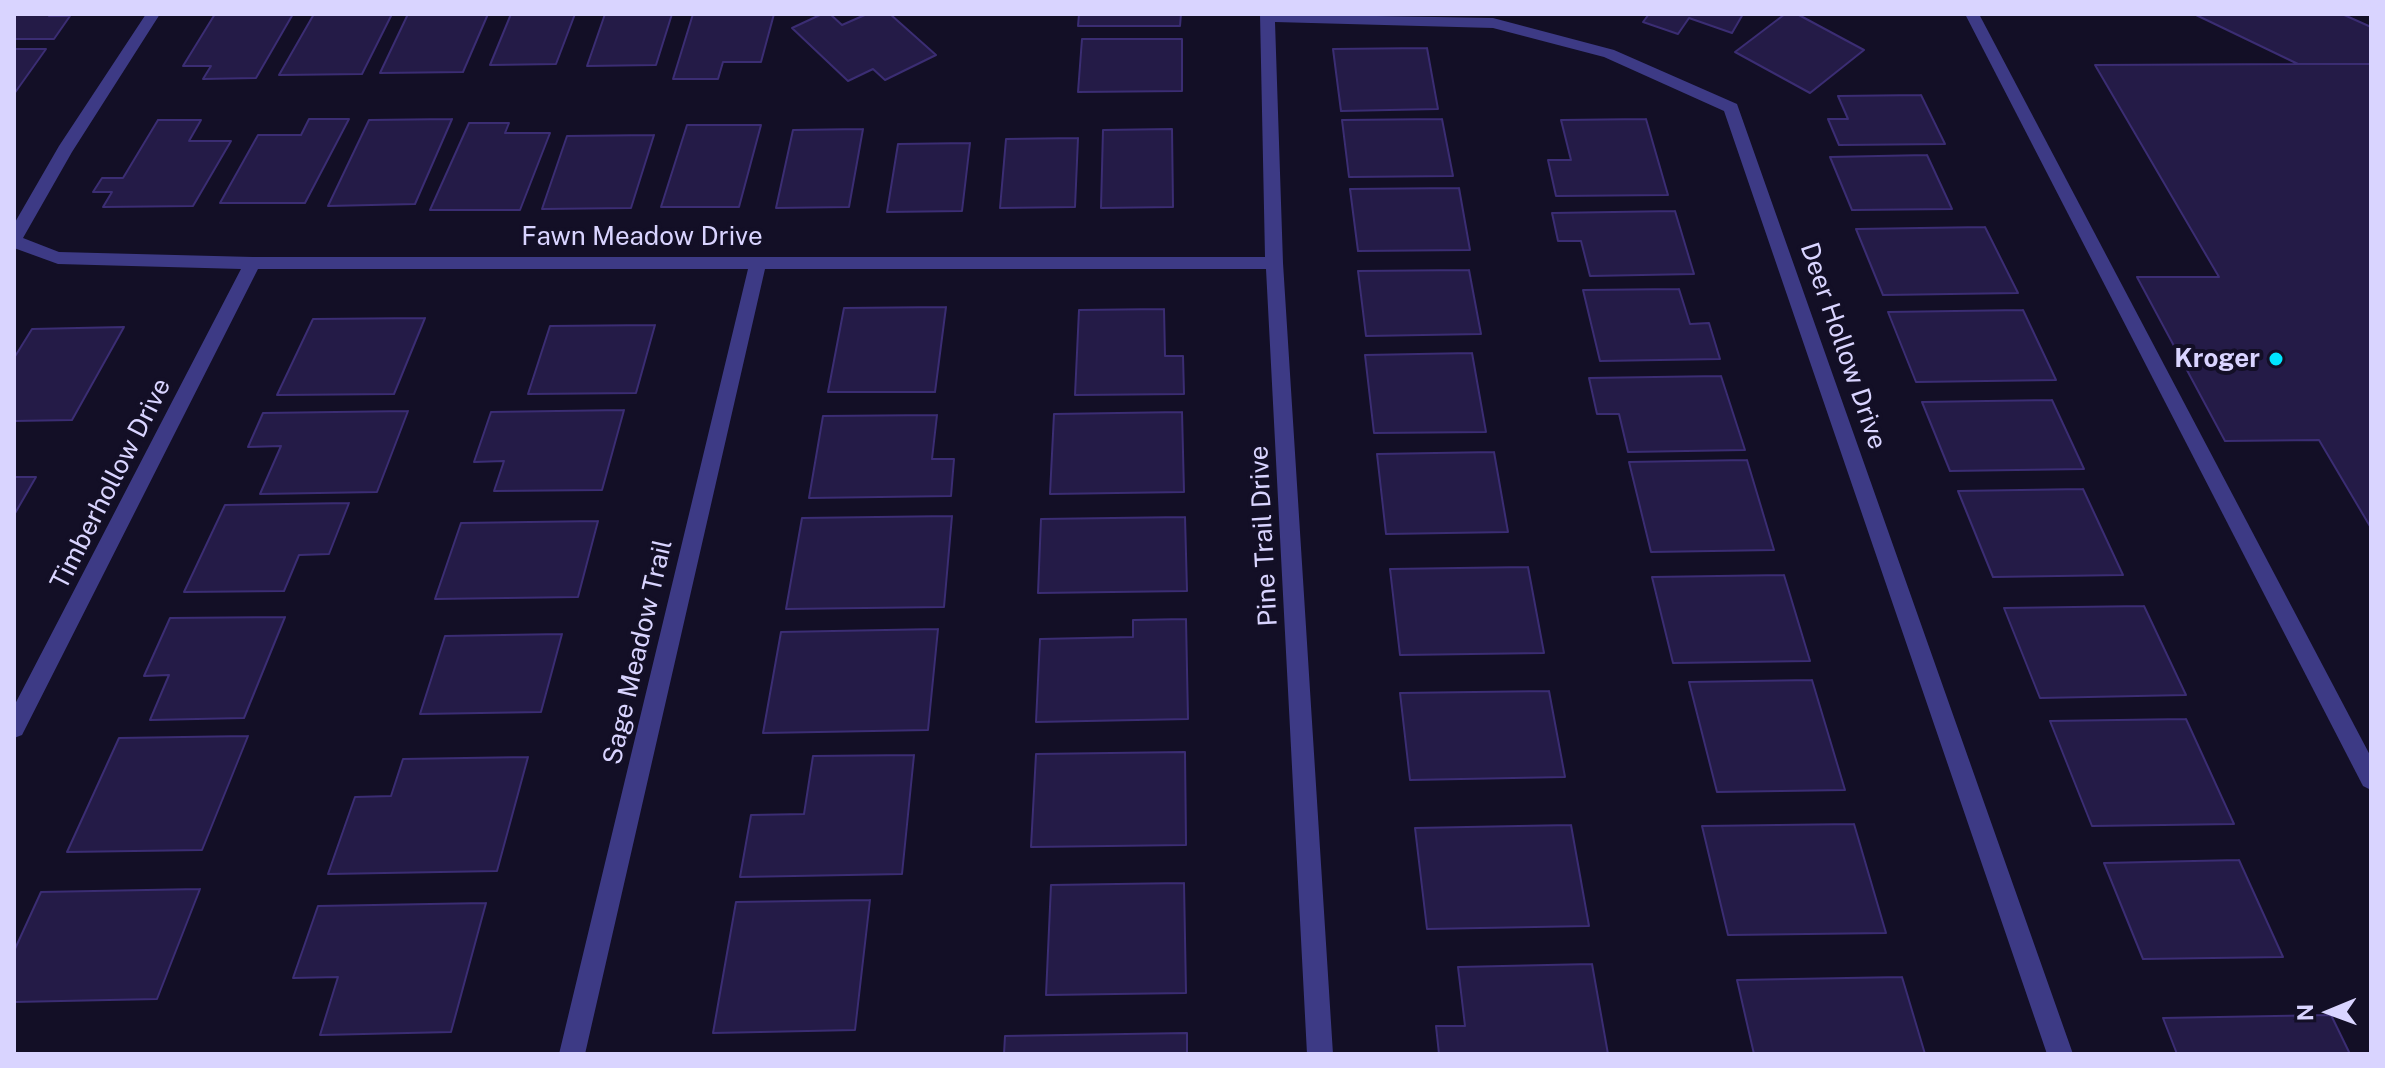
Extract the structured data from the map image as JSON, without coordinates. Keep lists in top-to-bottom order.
{
  "streets": {
    "street": [
      "Fawn Meadow Drive",
      "Deer Hollow Drive",
      "Timberhollow Drive",
      "Pine Trail Drive",
      "Sage Meadow Trail"
    ]
  },
  "crossings": [
    ["Fawn Meadow Drive", "Timberhollow Drive"],
    ["Fawn Meadow Drive", "Pine Trail Drive"],
    ["Fawn Meadow Drive", "Sage Meadow Trail"],
    ["Deer Hollow Drive", "Pine Trail Drive"]
  ],
  "places": ["Kroger"],
  "north": "left"
}
